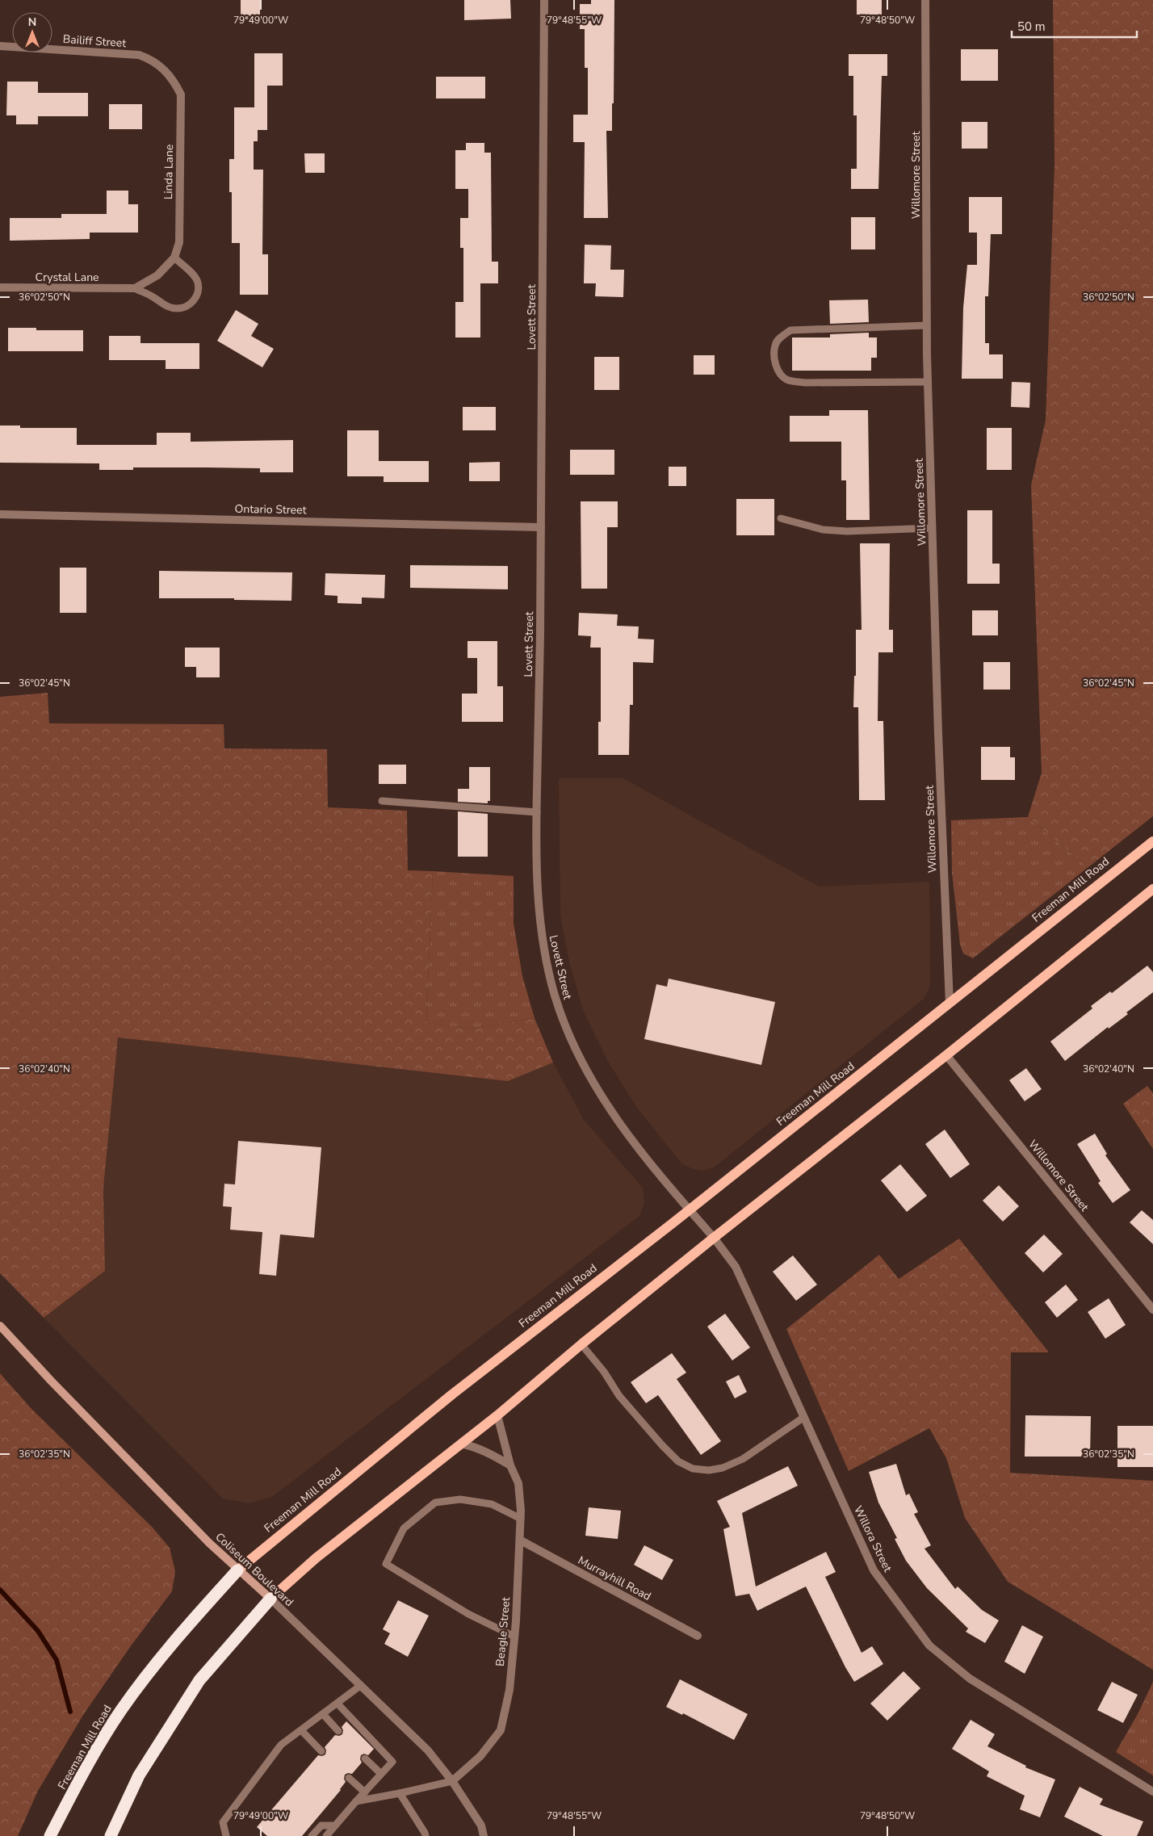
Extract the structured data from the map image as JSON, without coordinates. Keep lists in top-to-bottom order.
{
  "streets": {
    "highway": ["Freeman Mill Road"],
    "main road": ["Coliseum Boulevard"],
    "street": [
      "Bailiff Street",
      "Linda Lane",
      "Willomore Street",
      "Crystal Lane",
      "Lovett Street",
      "Ontario Street",
      "Willora Street",
      "Murrayhill Road",
      "Beagle Street"
    ]
  },
  "crossings": [
    ["Bailiff Street", "Linda Lane"],
    ["Linda Lane", "Crystal Lane"],
    ["Willomore Street", "Freeman Mill Road"],
    ["Lovett Street", "Ontario Street"],
    ["Lovett Street", "Freeman Mill Road"],
    ["Lovett Street", "Willora Street"],
    ["Freeman Mill Road", "Coliseum Boulevard"],
    ["Coliseum Boulevard", "Beagle Street"],
    ["Murrayhill Road", "Beagle Street"]
  ],
  "scale_bar": "50 m",
  "north": "top",
  "coordinates": [
    "79°49'00\"W",
    "79°48'55\"W",
    "79°48'50\"W",
    "36°02'50\"N",
    "36°02'45\"N",
    "36°02'40\"N",
    "36°02'35\"N"
  ]
}
